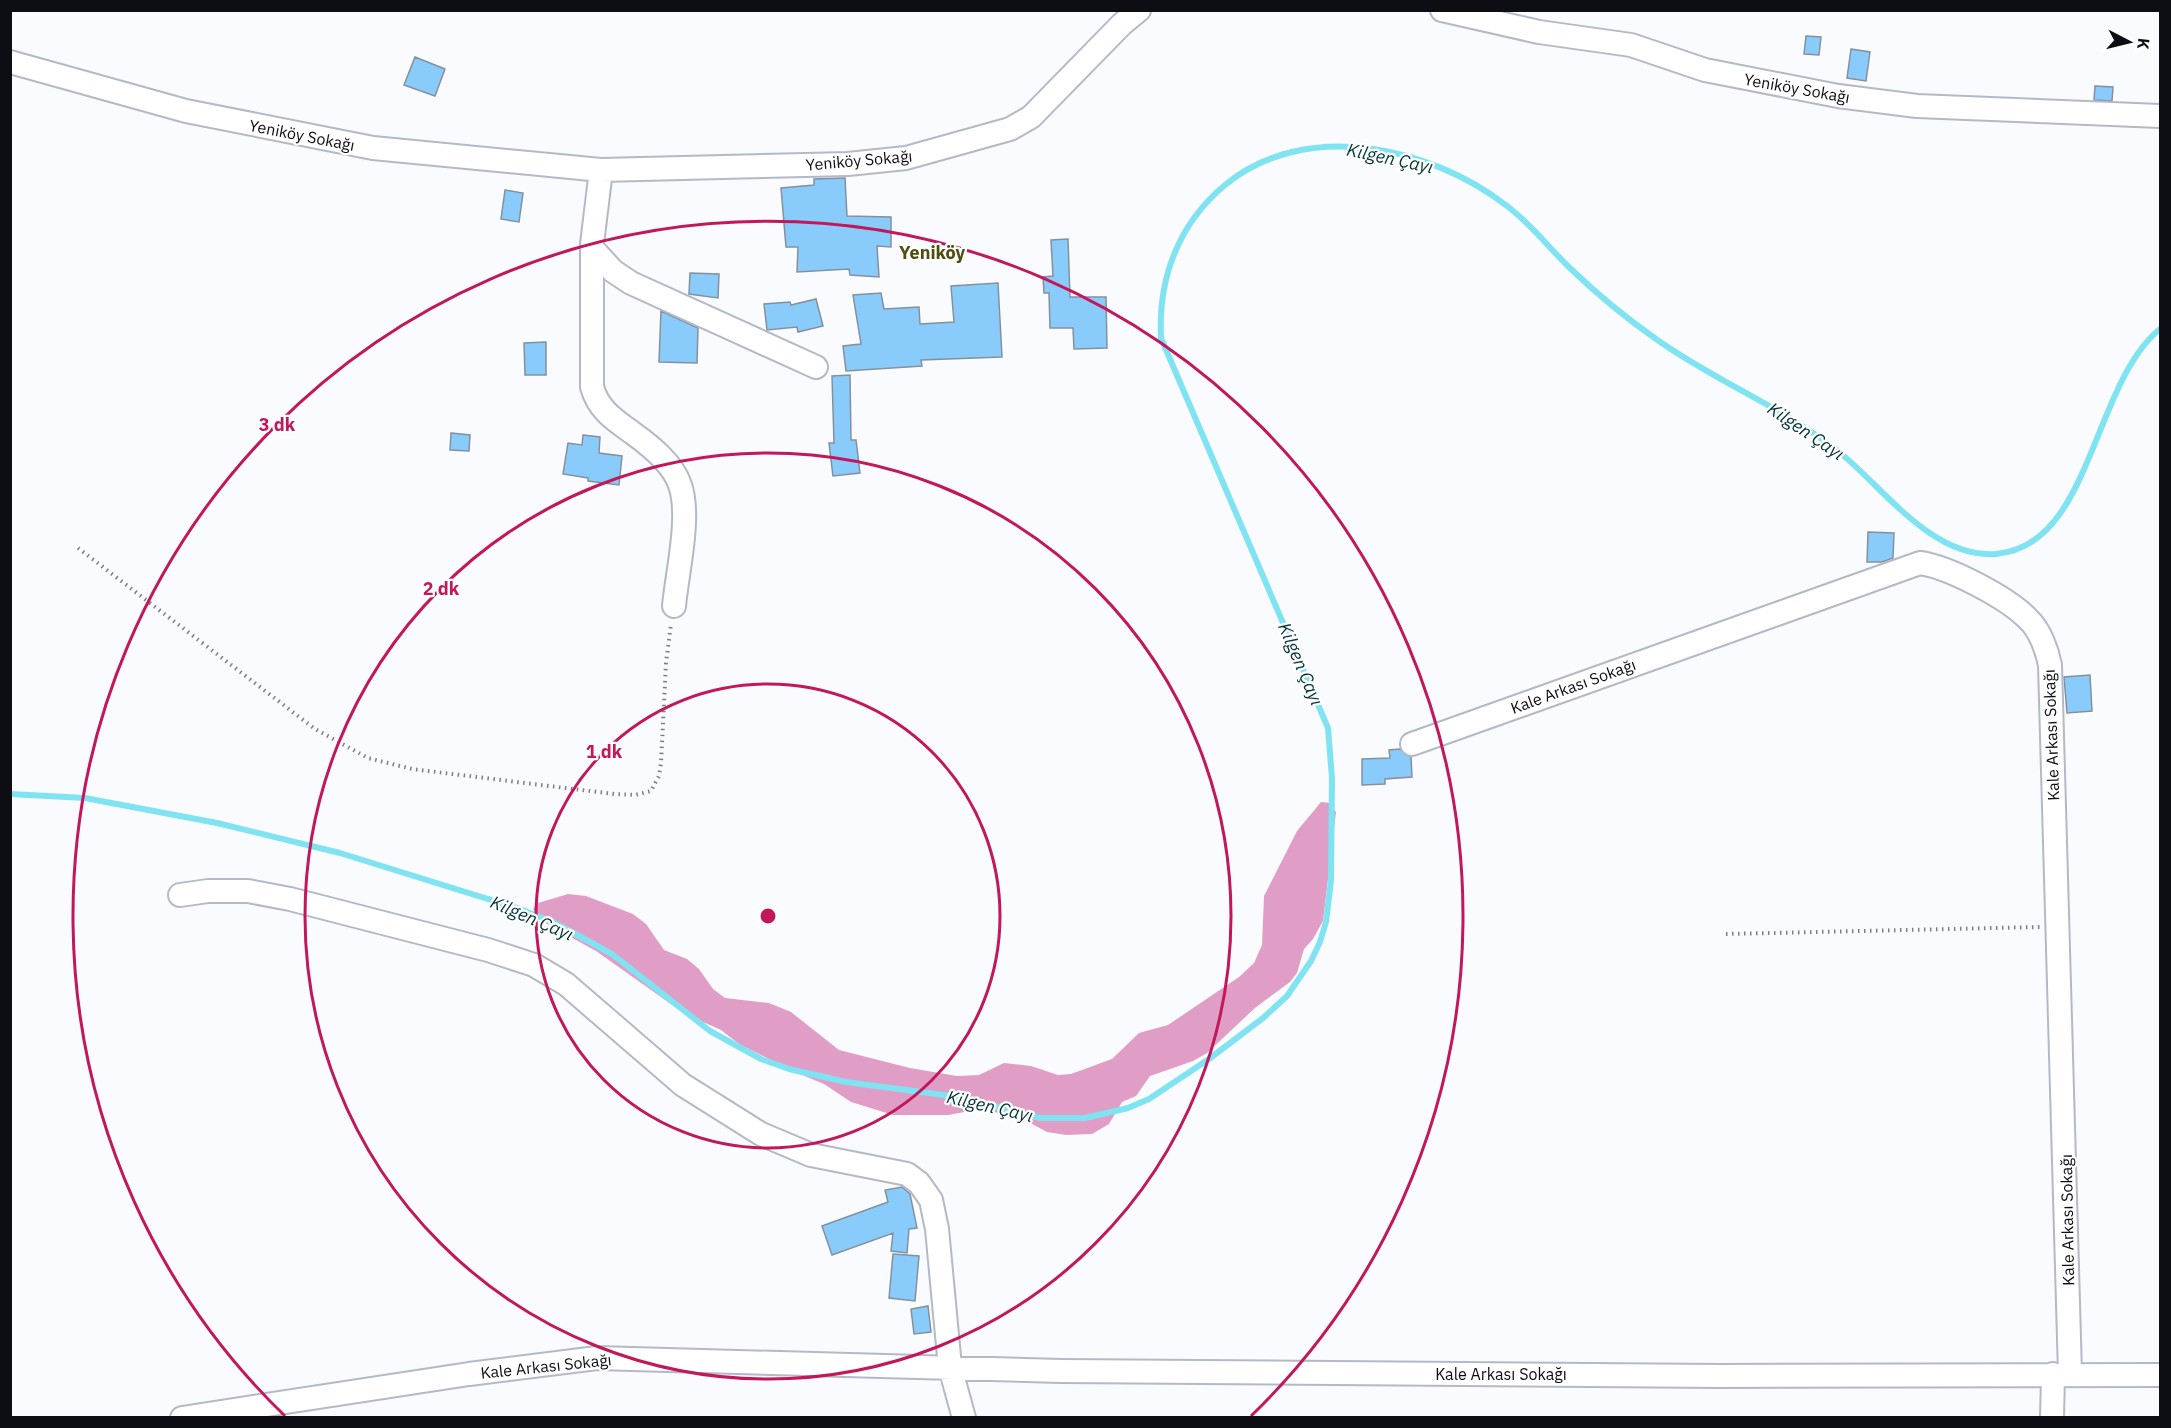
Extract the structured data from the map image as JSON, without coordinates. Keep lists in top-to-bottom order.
{
  "streets": {
    "street": ["Yeniköy Sokağı", "Kale Arkası Sokağı"]
  },
  "districts": ["Yeniköy"],
  "water": ["Kilgen Çayı"],
  "north": "right",
  "rings": ["3 dk", "2 dk", "1 dk"]
}
